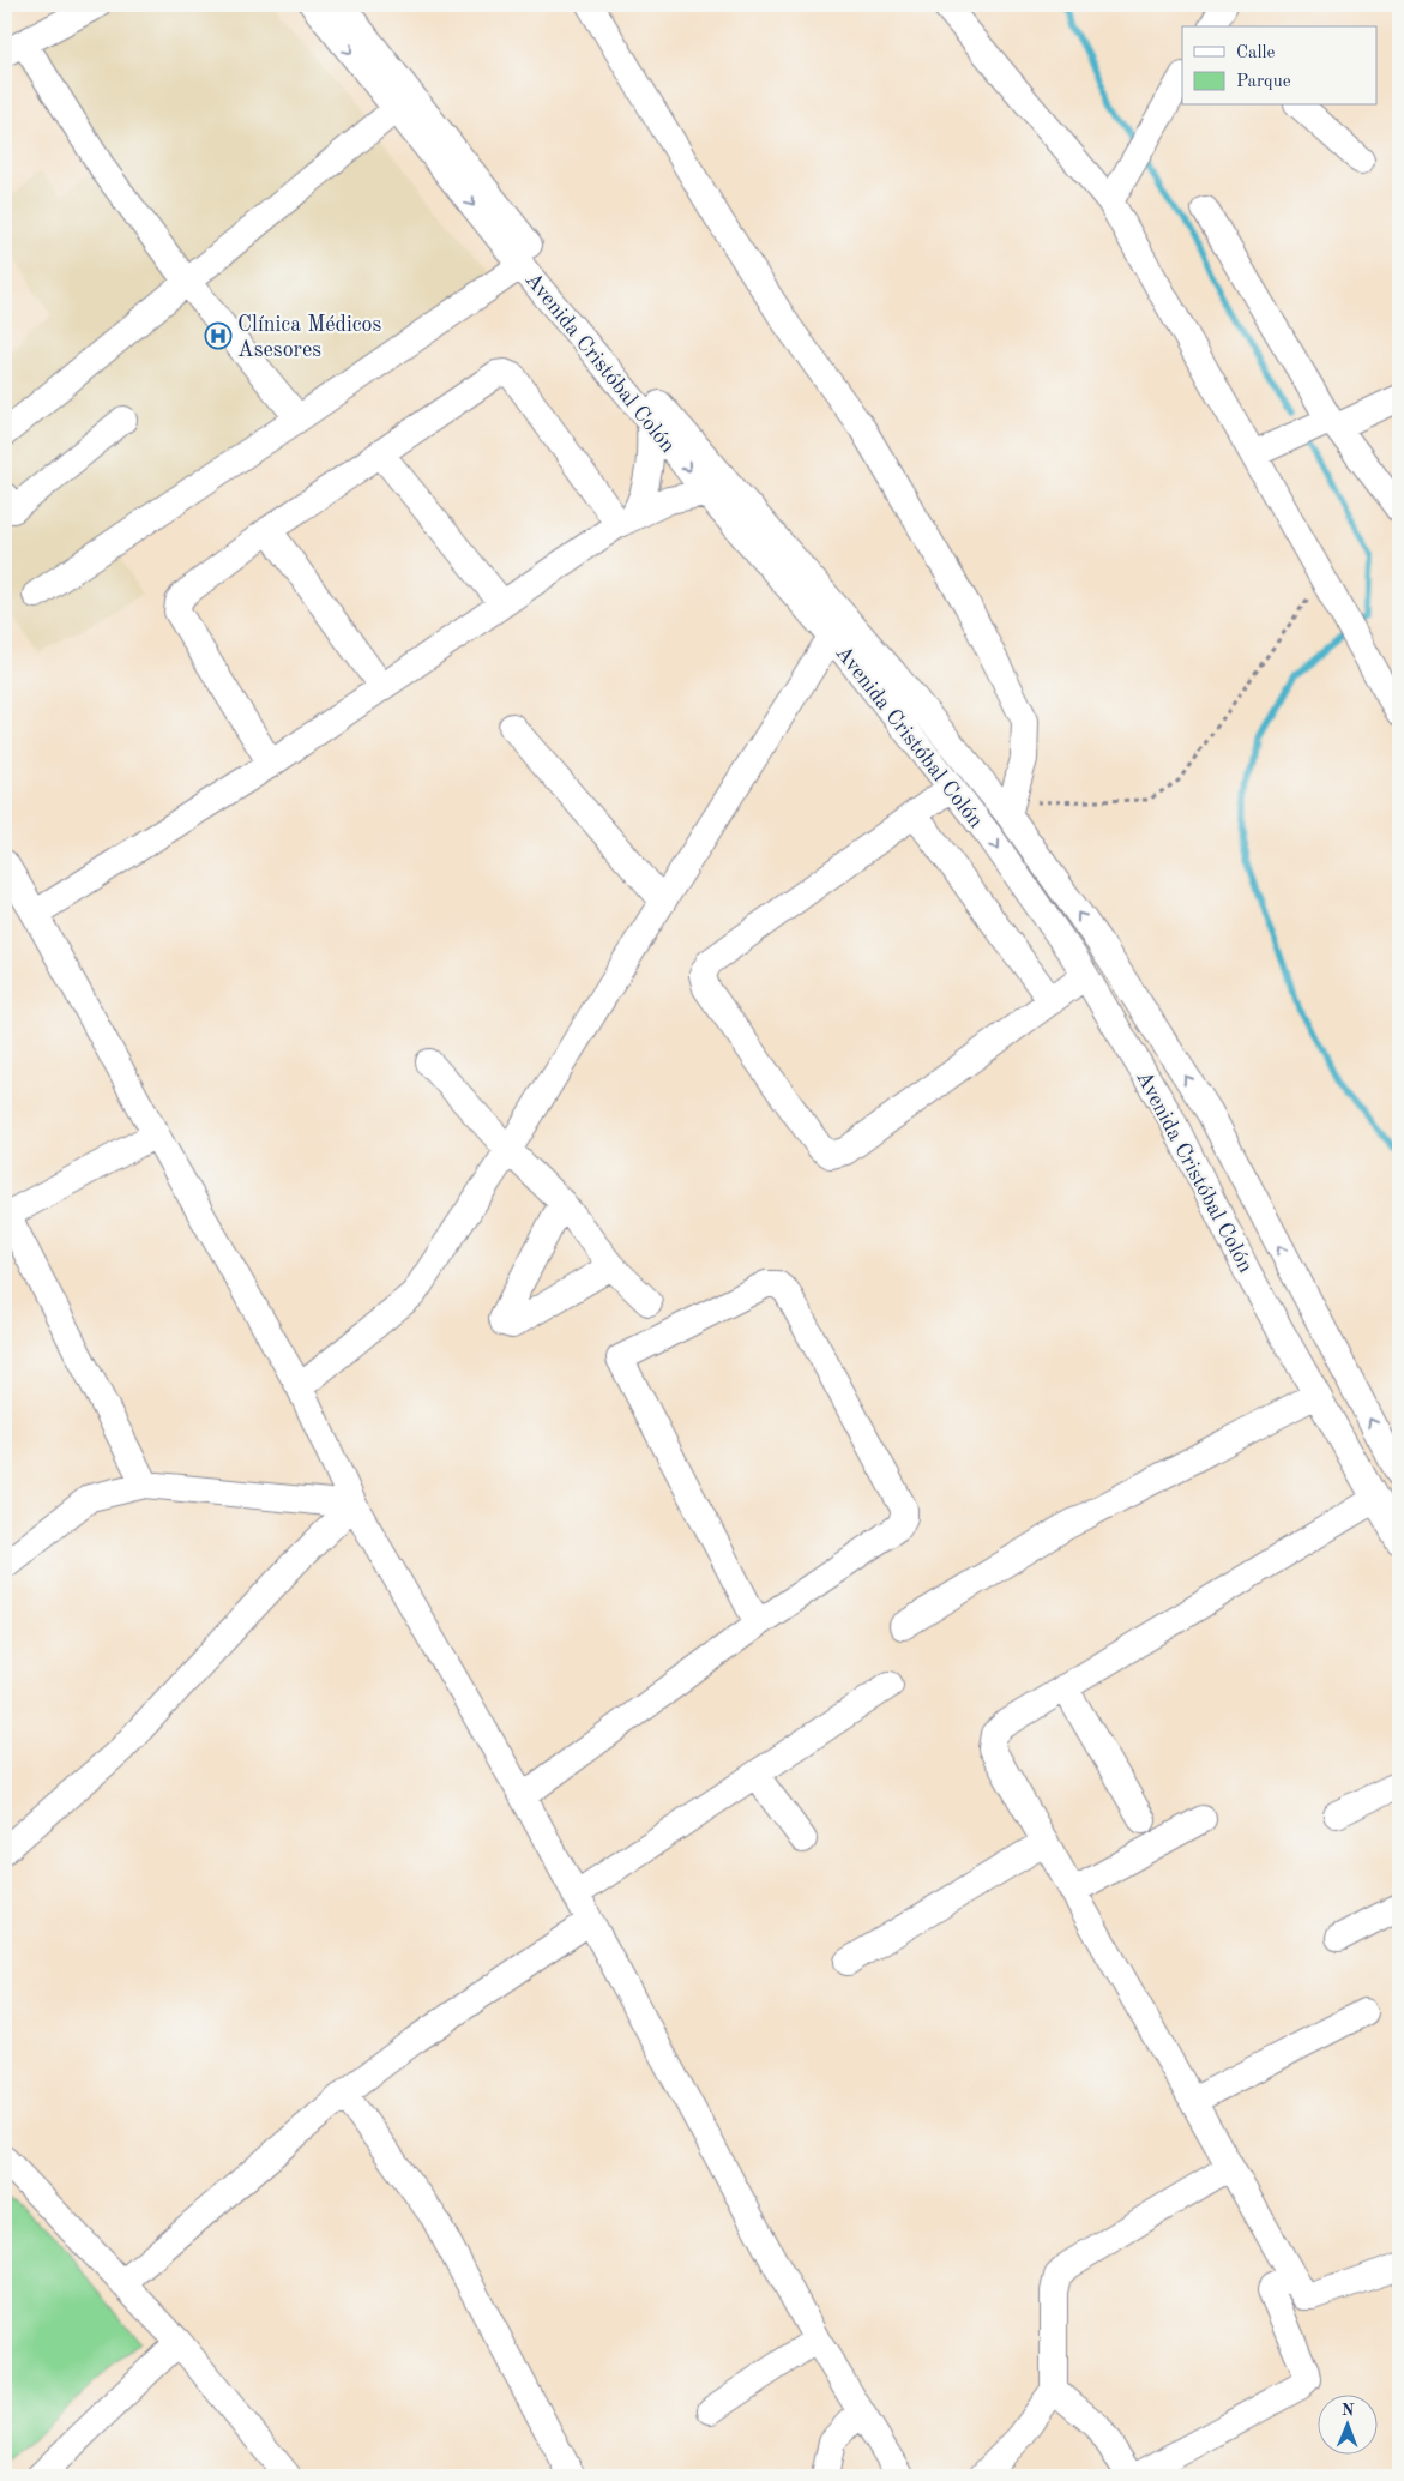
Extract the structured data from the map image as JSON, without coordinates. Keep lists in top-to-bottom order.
{
  "streets": {
    "street": ["Avenida Cristóbal Colón"]
  },
  "places": {
    "hospital": ["Clínica Médicos Asesores"]
  },
  "legend": ["Calle", "Parque"],
  "north": "top"
}
